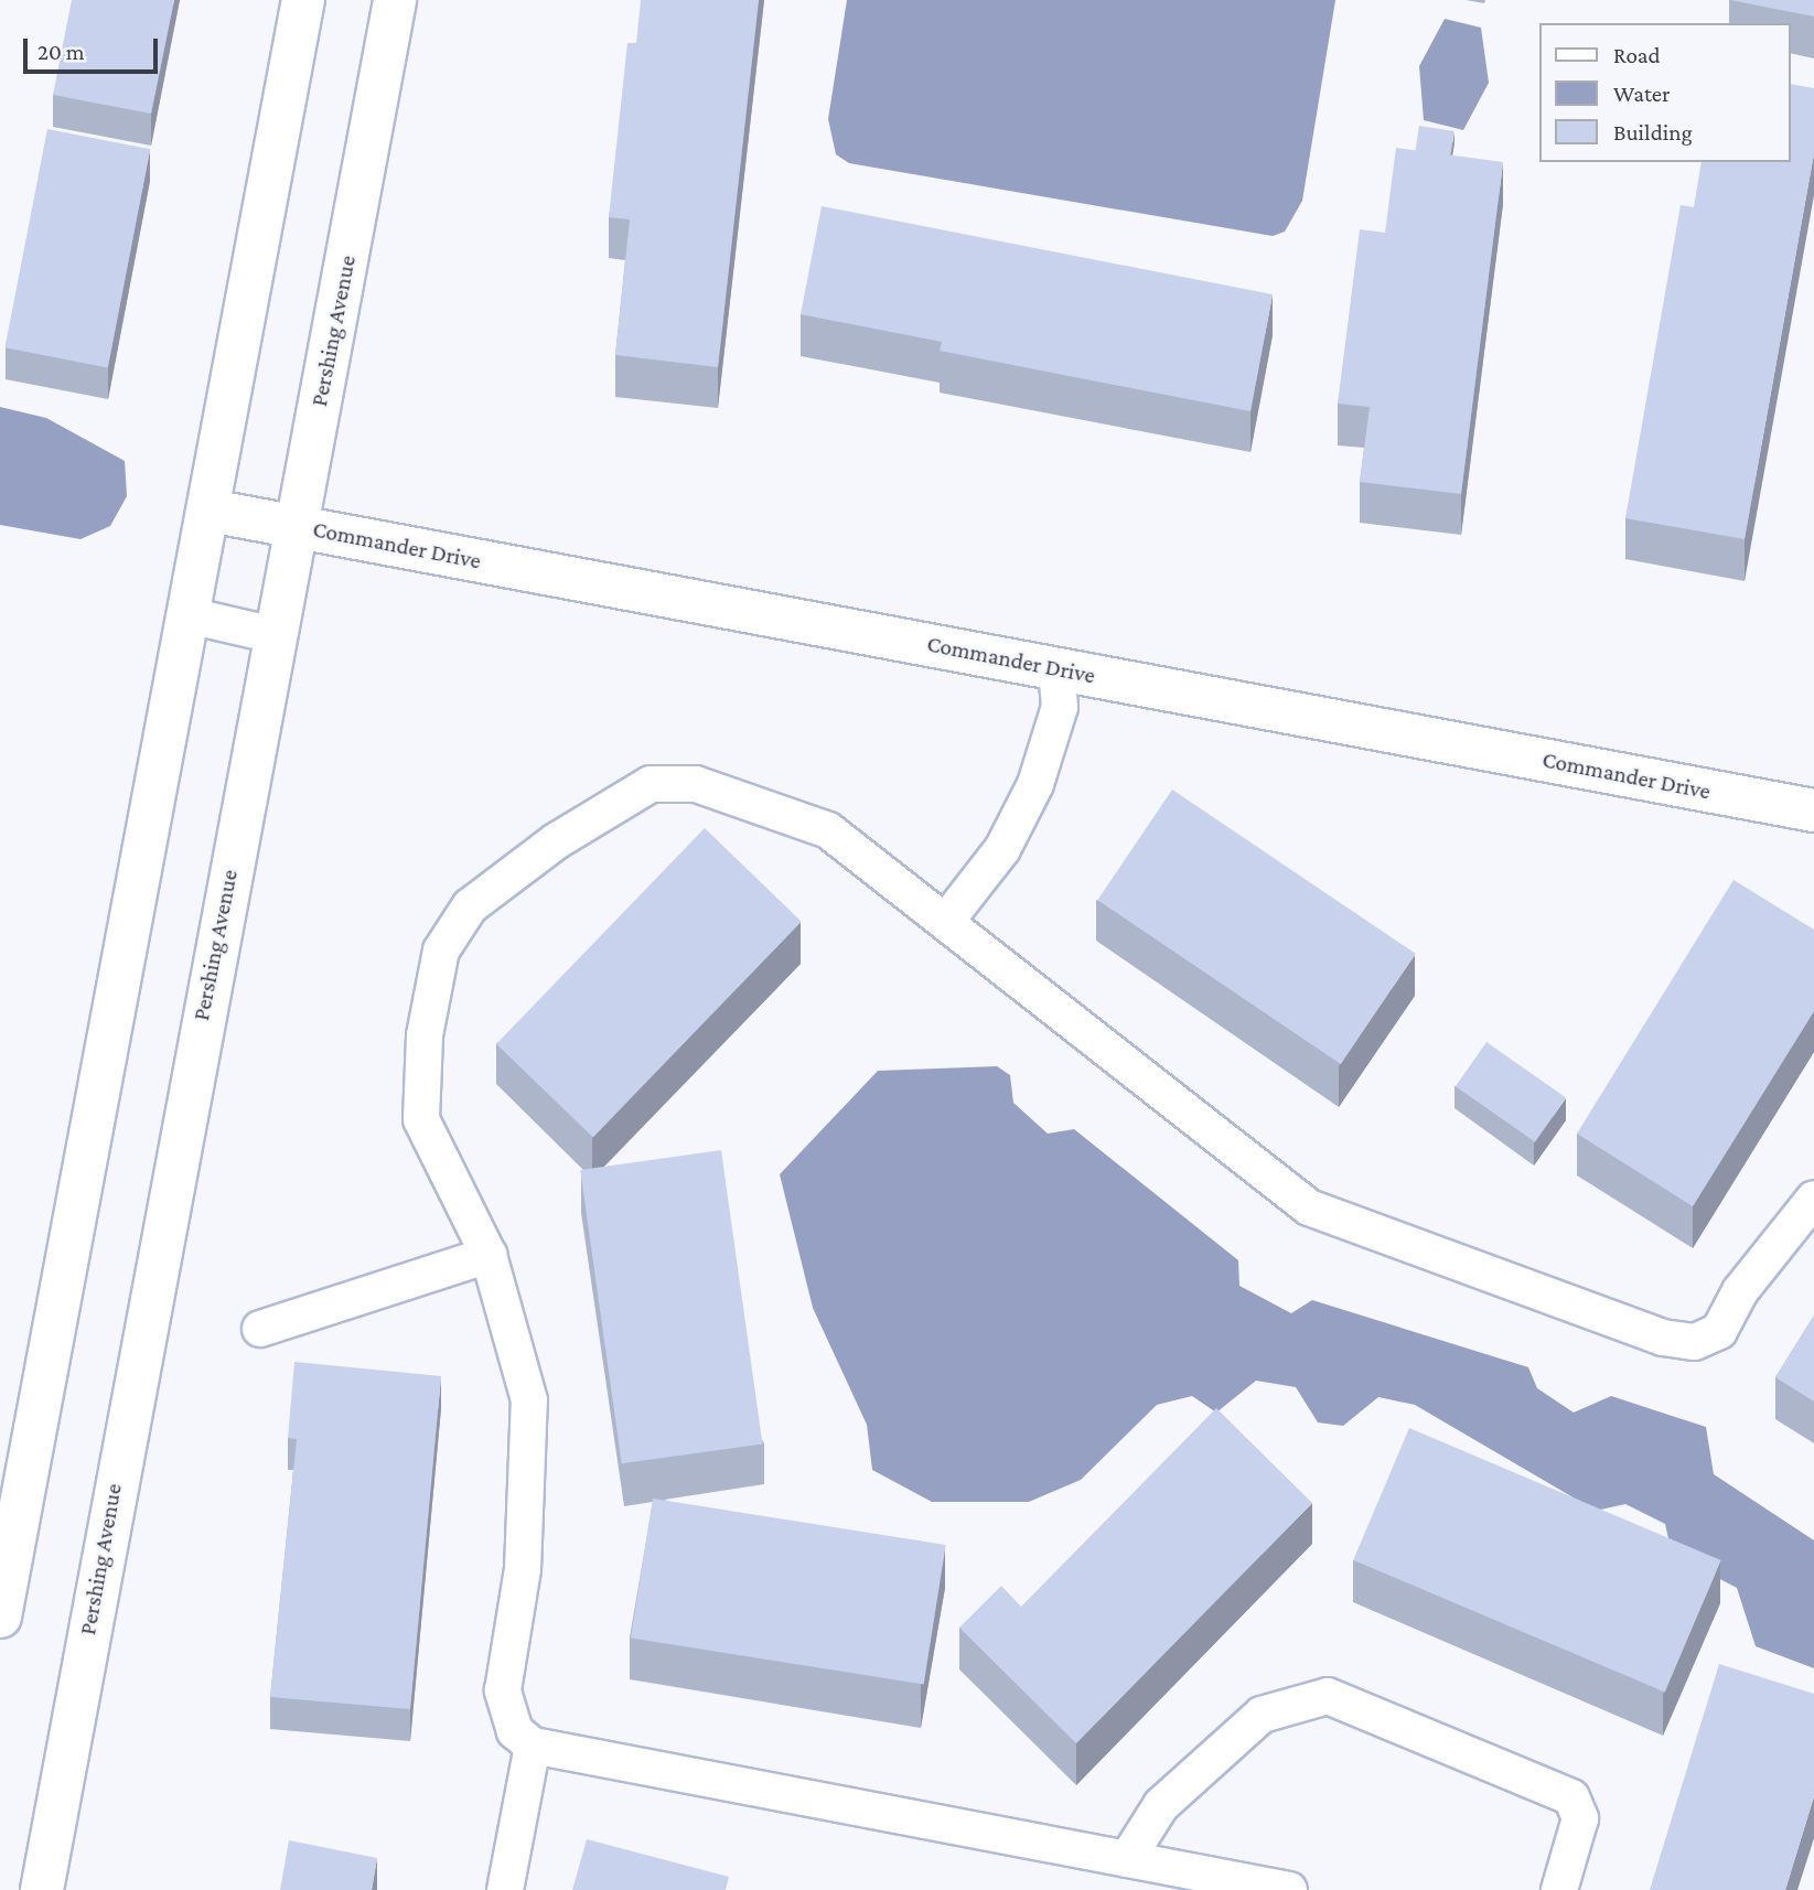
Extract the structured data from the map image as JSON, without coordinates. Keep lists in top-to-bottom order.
{
  "streets": {
    "street": ["Pershing Avenue", "Commander Drive"]
  },
  "crossings": [
    ["Pershing Avenue", "Commander Drive"]
  ],
  "legend": ["Road", "Water", "Building"],
  "scale_bar": "20 m"
}
